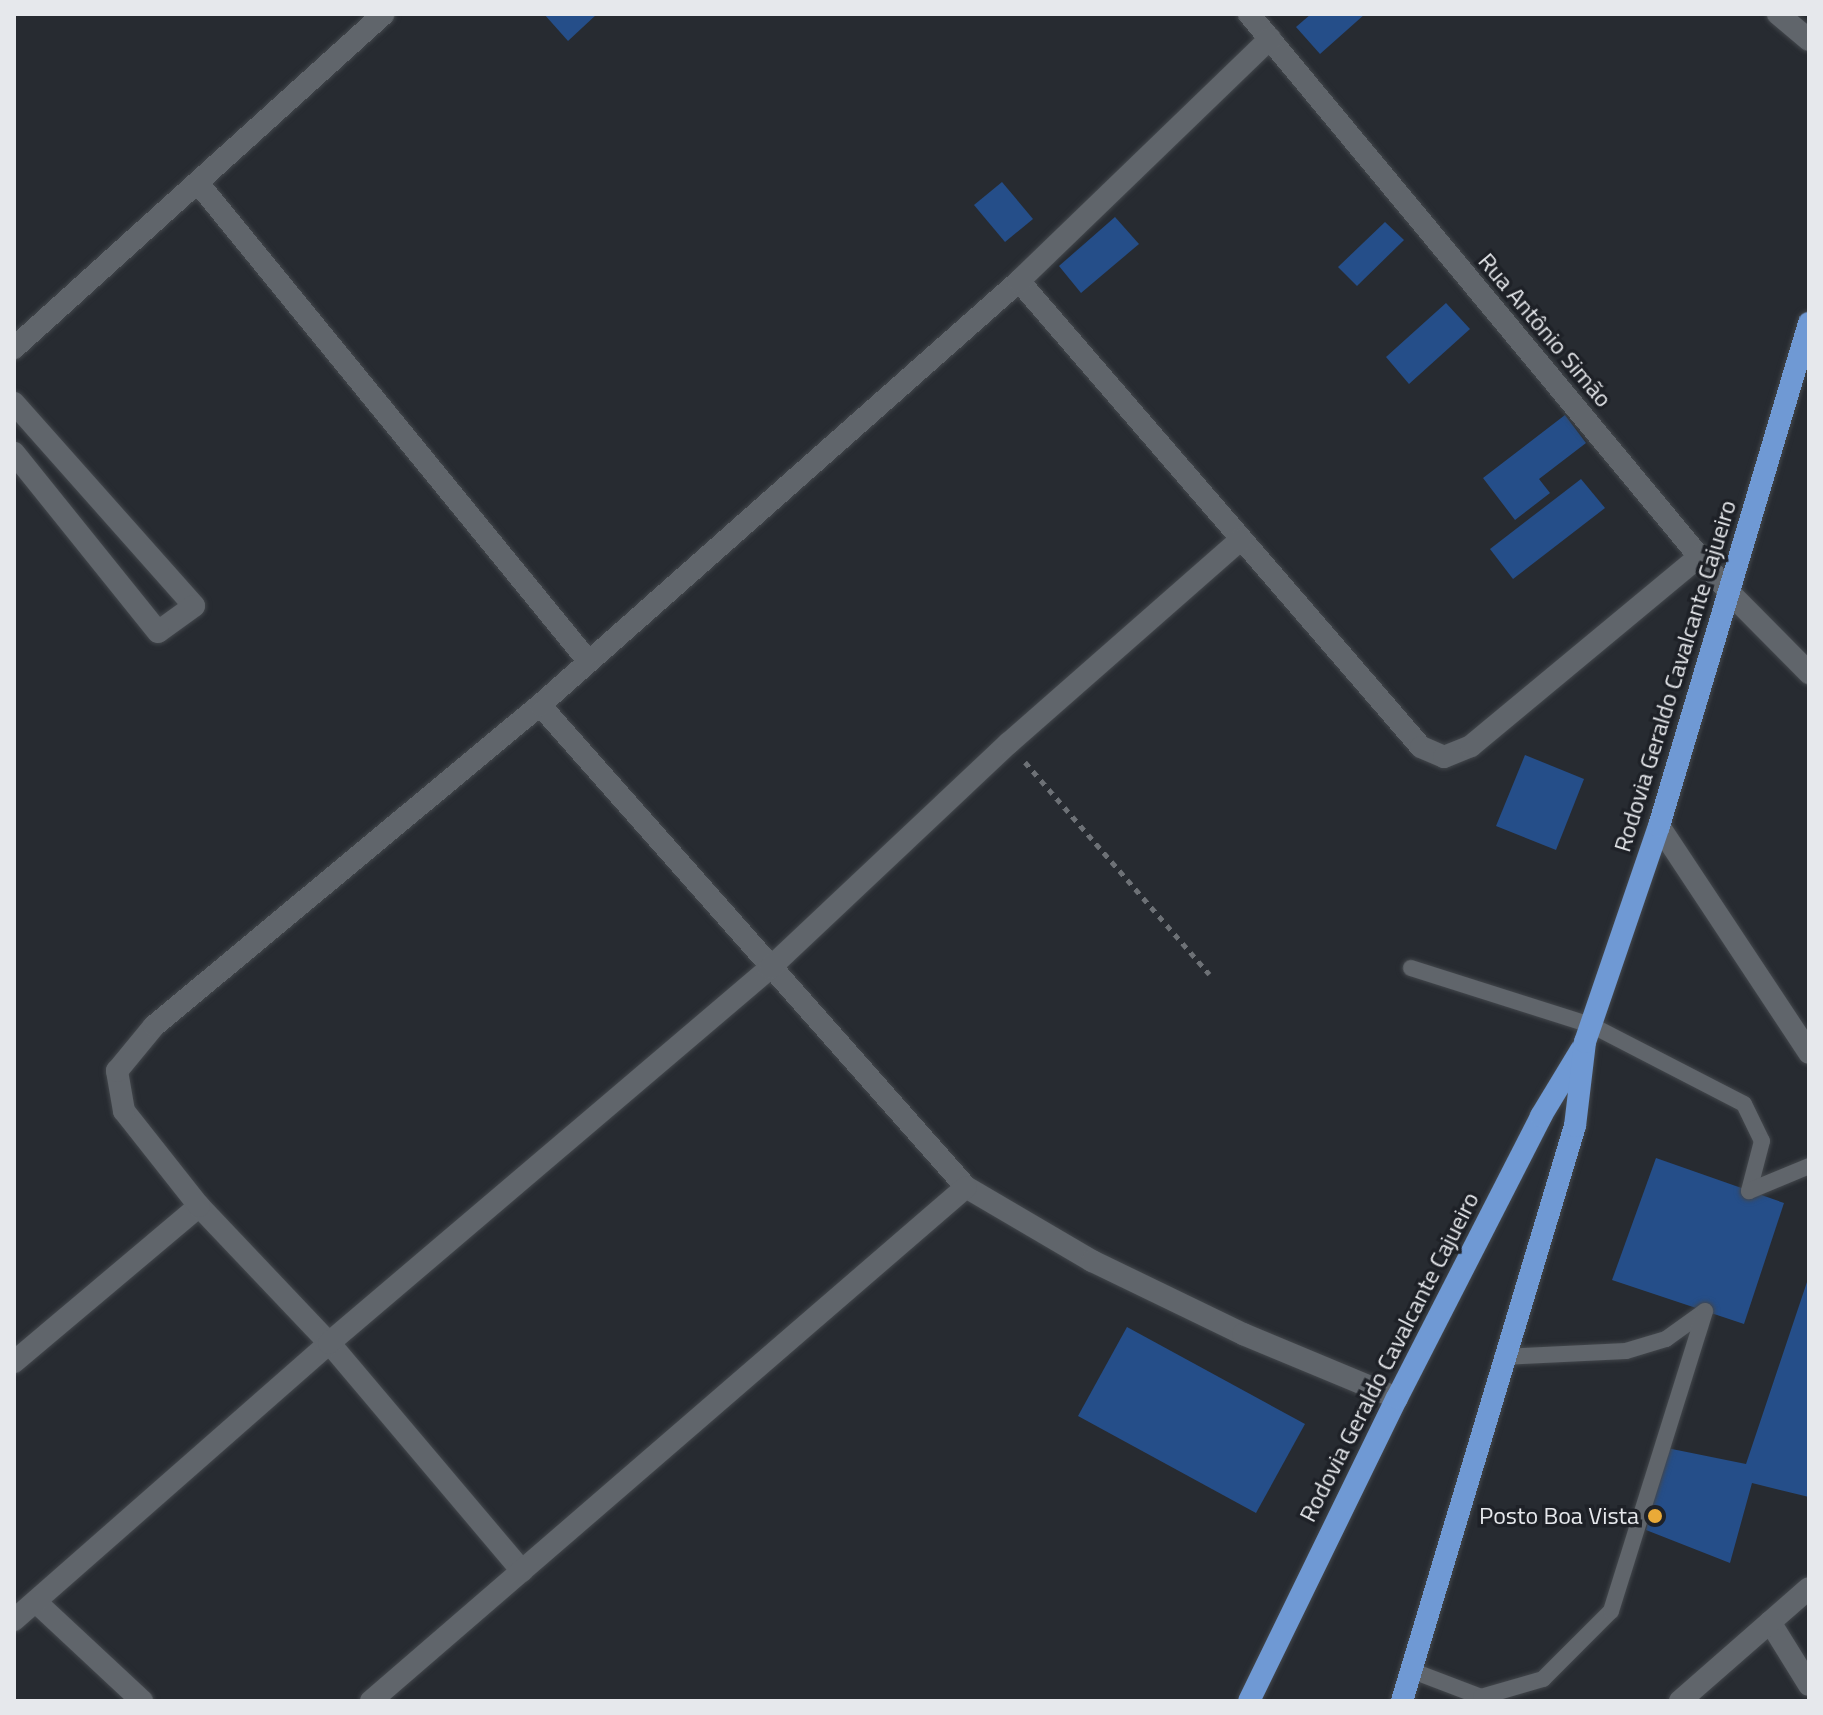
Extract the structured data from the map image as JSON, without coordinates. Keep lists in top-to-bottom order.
{
  "streets": {
    "highway": ["Rodovia Geraldo Cavalcante Cajueiro"],
    "street": ["Rua Antônio Simão"]
  },
  "crossings": [
    ["Rua Antônio Simão", "Rodovia Geraldo Cavalcante Cajueiro"]
  ],
  "places": ["Posto Boa Vista"]
}
